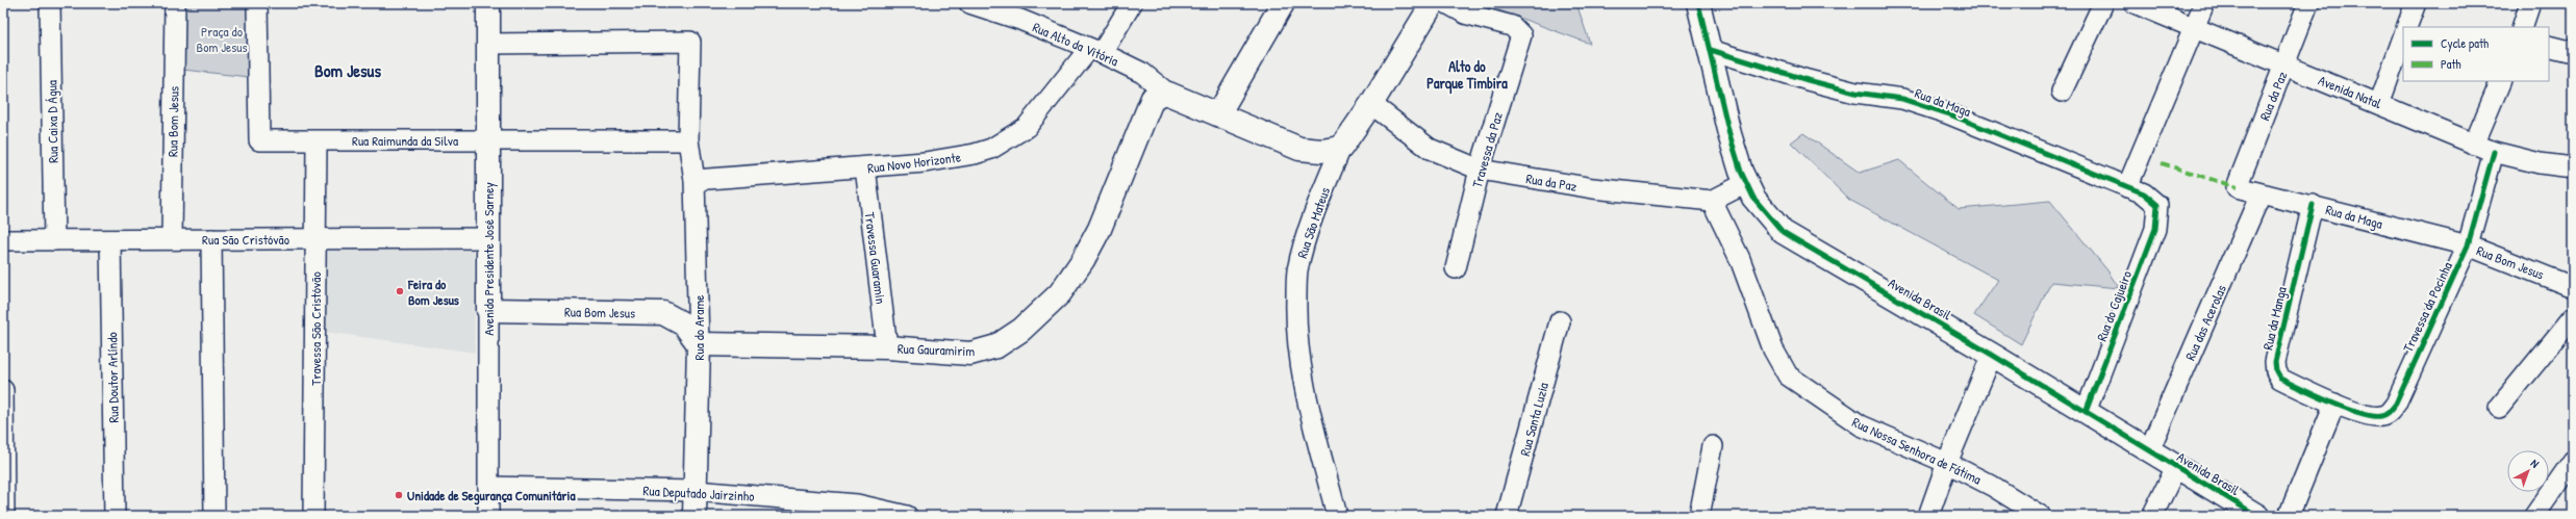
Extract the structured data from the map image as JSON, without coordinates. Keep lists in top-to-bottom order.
{
  "streets": {
    "street": [
      "Rua Alto da Vitória",
      "Avenida Natal",
      "Rua da Paz",
      "Rua da Maga",
      "Rua Caixa D Água",
      "Rua Bom Jesus",
      "Rua Raimunda da Silva",
      "Travessa da Paz",
      "Rua Novo Horizonte",
      "Rua São Mateus",
      "Rua São Cristóvão",
      "Travessa Guaramin",
      "Avenida Presidente José Sarney",
      "Avenida Brasil",
      "Rua do Cajueiro",
      "Travessa da Pocinha",
      "Rua da Manga",
      "Rua das Acerolas",
      "Rua do Arame",
      "Travessa São Cristóvão",
      "Rua Gauramirim",
      "Rua Doutor Arlíndo",
      "Rua Santa Luzia",
      "Rua Nossa Senhora de Fátima",
      "Rua Deputado Jairzinho"
    ]
  },
  "crossings": [
    ["Rua Alto da Vitória", "Rua Novo Horizonte"],
    ["Rua Alto da Vitória", "Rua São Mateus"],
    ["Rua Alto da Vitória", "Rua Gauramirim"],
    ["Avenida Natal", "Rua da Paz"],
    ["Avenida Natal", "Travessa da Pocinha"],
    ["Rua da Paz", "Rua da Maga"],
    ["Rua da Paz", "Travessa da Paz"],
    ["Rua da Paz", "Rua São Mateus"],
    ["Rua da Paz", "Rua Nossa Senhora de Fátima"],
    ["Rua da Maga", "Rua Bom Jesus"],
    ["Rua da Maga", "Avenida Brasil"],
    ["Rua da Maga", "Rua do Cajueiro"],
    ["Rua da Maga", "Rua da Manga"],
    ["Rua da Maga", "Rua das Acerolas"],
    ["Rua Caixa D Água", "Rua São Cristóvão"],
    ["Rua Bom Jesus", "Rua São Cristóvão"],
    ["Rua Bom Jesus", "Avenida Presidente José Sarney"],
    ["Rua Bom Jesus", "Travessa da Pocinha"],
    ["Rua Bom Jesus", "Rua do Arame"],
    ["Rua Bom Jesus", "Rua Gauramirim"],
    ["Rua Raimunda da Silva", "Avenida Presidente José Sarney"],
    ["Rua Raimunda da Silva", "Rua do Arame"],
    ["Rua Raimunda da Silva", "Travessa São Cristóvão"],
    ["Rua Novo Horizonte", "Travessa Guaramin"],
    ["Rua Novo Horizonte", "Rua do Arame"],
    ["Rua São Cristóvão", "Avenida Presidente José Sarney"],
    ["Rua São Cristóvão", "Travessa São Cristóvão"],
    ["Rua São Cristóvão", "Rua Doutor Arlíndo"],
    ["Travessa Guaramin", "Rua Gauramirim"],
    ["Avenida Presidente José Sarney", "Rua do Arame"],
    ["Avenida Presidente José Sarney", "Rua Deputado Jairzinho"],
    ["Avenida Brasil", "Rua do Cajueiro"],
    ["Avenida Brasil", "Rua das Acerolas"],
    ["Travessa da Pocinha", "Rua da Manga"],
    ["Rua do Arame", "Rua Gauramirim"],
    ["Rua do Arame", "Rua Deputado Jairzinho"]
  ],
  "districts": ["Alto do Parque Timbira", "Bom Jesus"],
  "parks": ["Praça do Bom Jesus"],
  "places": ["Feira do Bom Jesus", "Unidade de Segurança Comunitária"],
  "legend": ["Cycle path", "Path"],
  "north": "top right"
}
